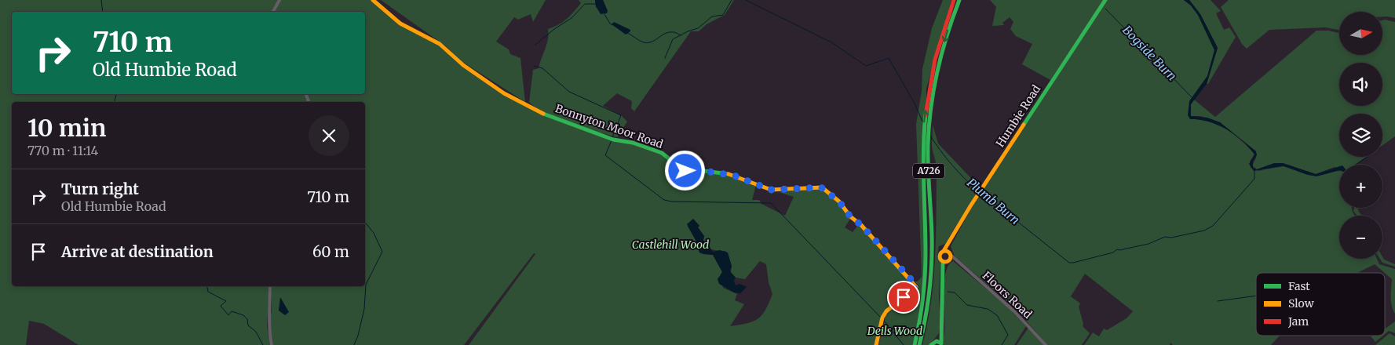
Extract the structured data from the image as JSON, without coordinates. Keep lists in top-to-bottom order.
{
  "streets": {
    "main road": ["Humbie Road", "Bonnyton Moor Road", "A726"],
    "street": ["Floors Road"]
  },
  "water": ["Bogside Burn", "Plumb Burn"],
  "parks": ["Castlehill Wood", "Deils Wood"],
  "legend": ["Fast", "Slow", "Jam"],
  "north": "right",
  "page": {
    "map_buttons": ["+", "−"],
    "turn": ["710 m", "Old Humbie Road"],
    "heading": ["10 min", "770 m · 11:14"],
    "list": [
      {
        "name": "Turn right",
        "note": "Old Humbie Road",
        "value": "710 m"
      },
      {
        "name": "Arrive at destination",
        "value": "60 m"
      }
    ]
  }
}
